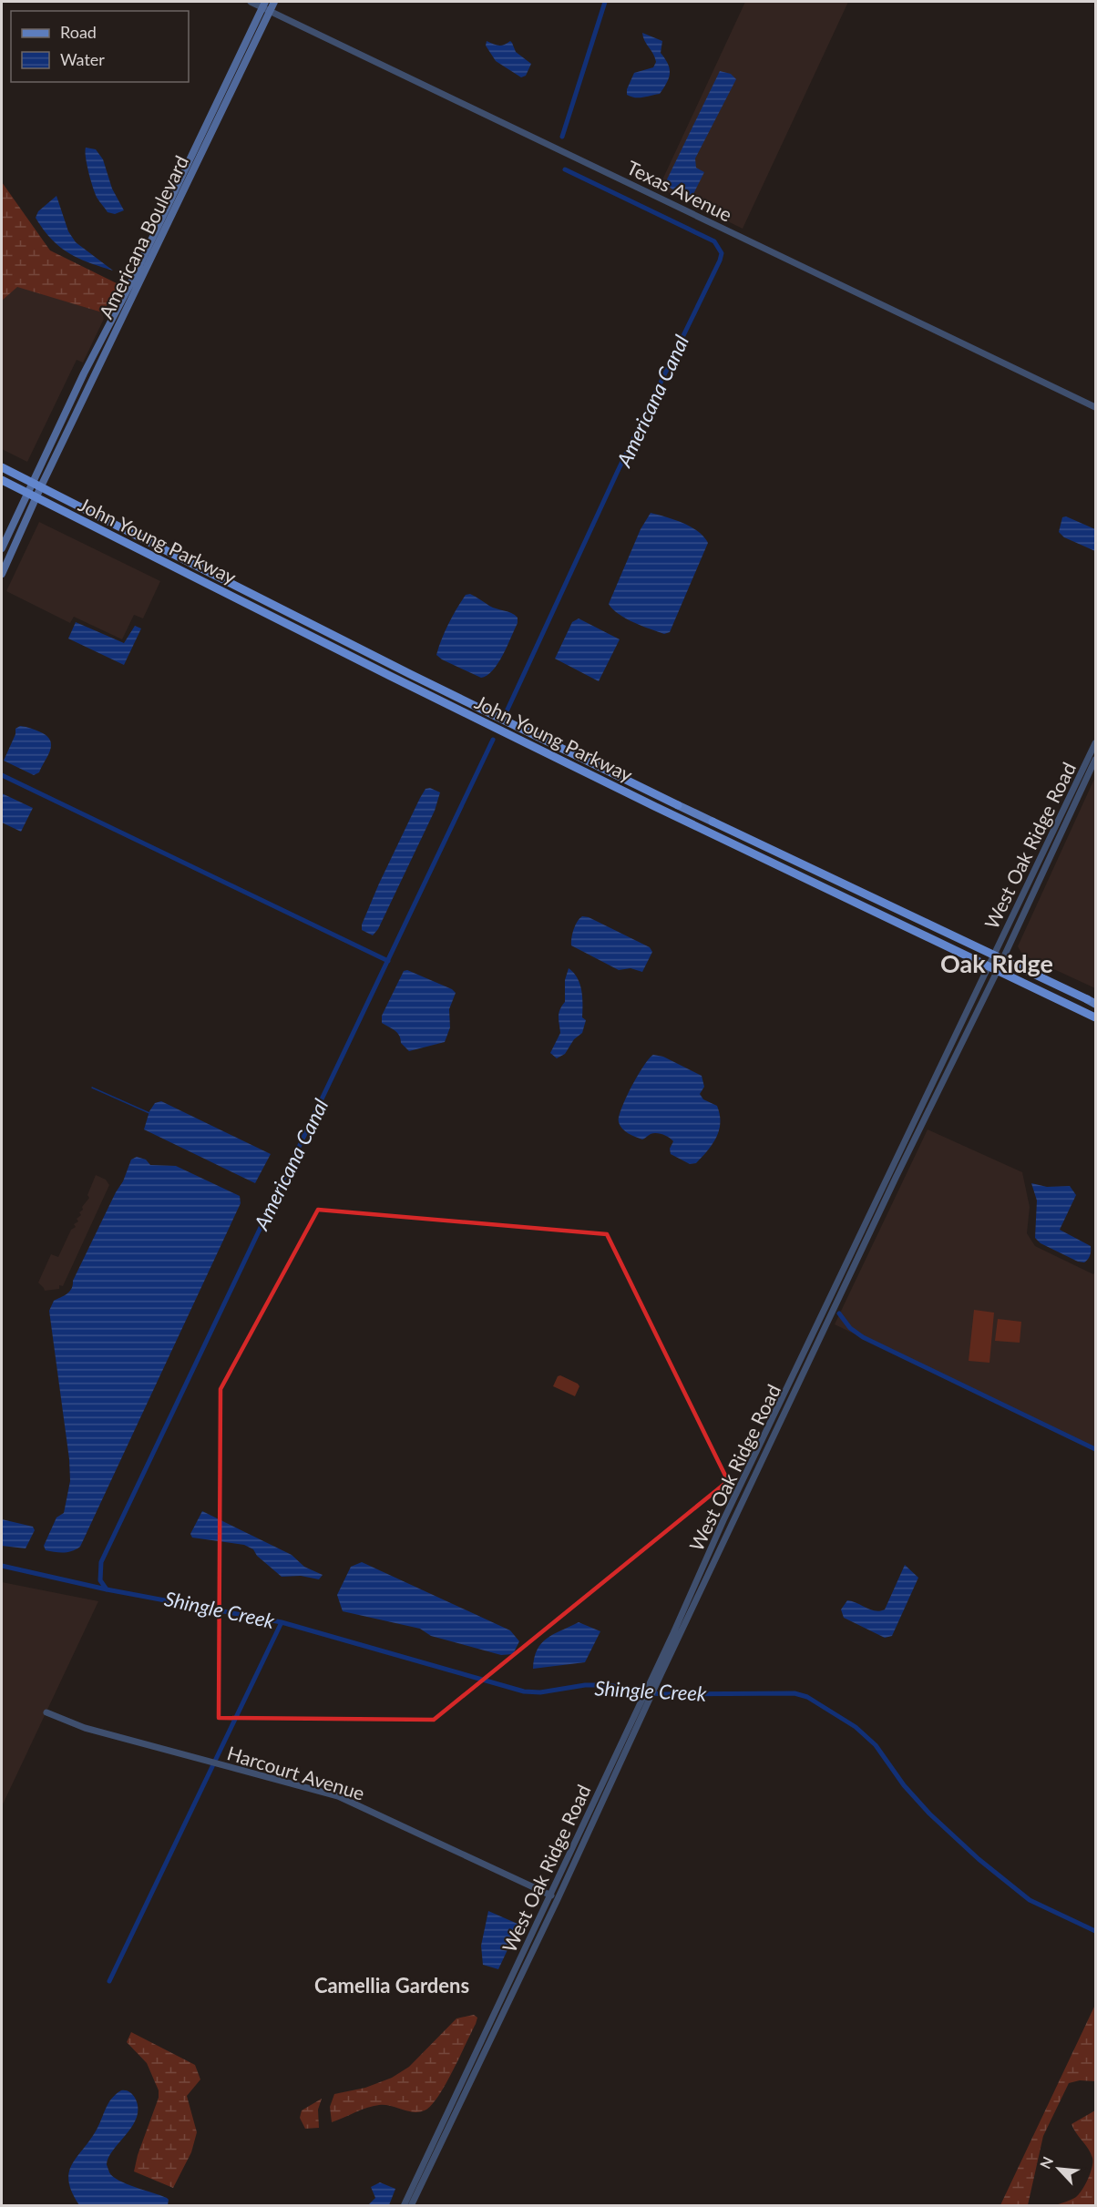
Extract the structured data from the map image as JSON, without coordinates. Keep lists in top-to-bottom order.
{
  "streets": {
    "highway": ["John Young Parkway"],
    "main road": ["Americana Boulevard"],
    "street": ["Texas Avenue", "West Oak Ridge Road", "Harcourt Avenue"]
  },
  "crossings": [
    ["Texas Avenue", "Americana Boulevard"],
    ["Americana Boulevard", "John Young Parkway"],
    ["John Young Parkway", "West Oak Ridge Road"],
    ["West Oak Ridge Road", "Harcourt Avenue"]
  ],
  "districts": ["Oak Ridge", "Camellia Gardens"],
  "water": ["Americana Canal", "Shingle Creek"],
  "legend": ["Road", "Water"],
  "north": "top left"
}
